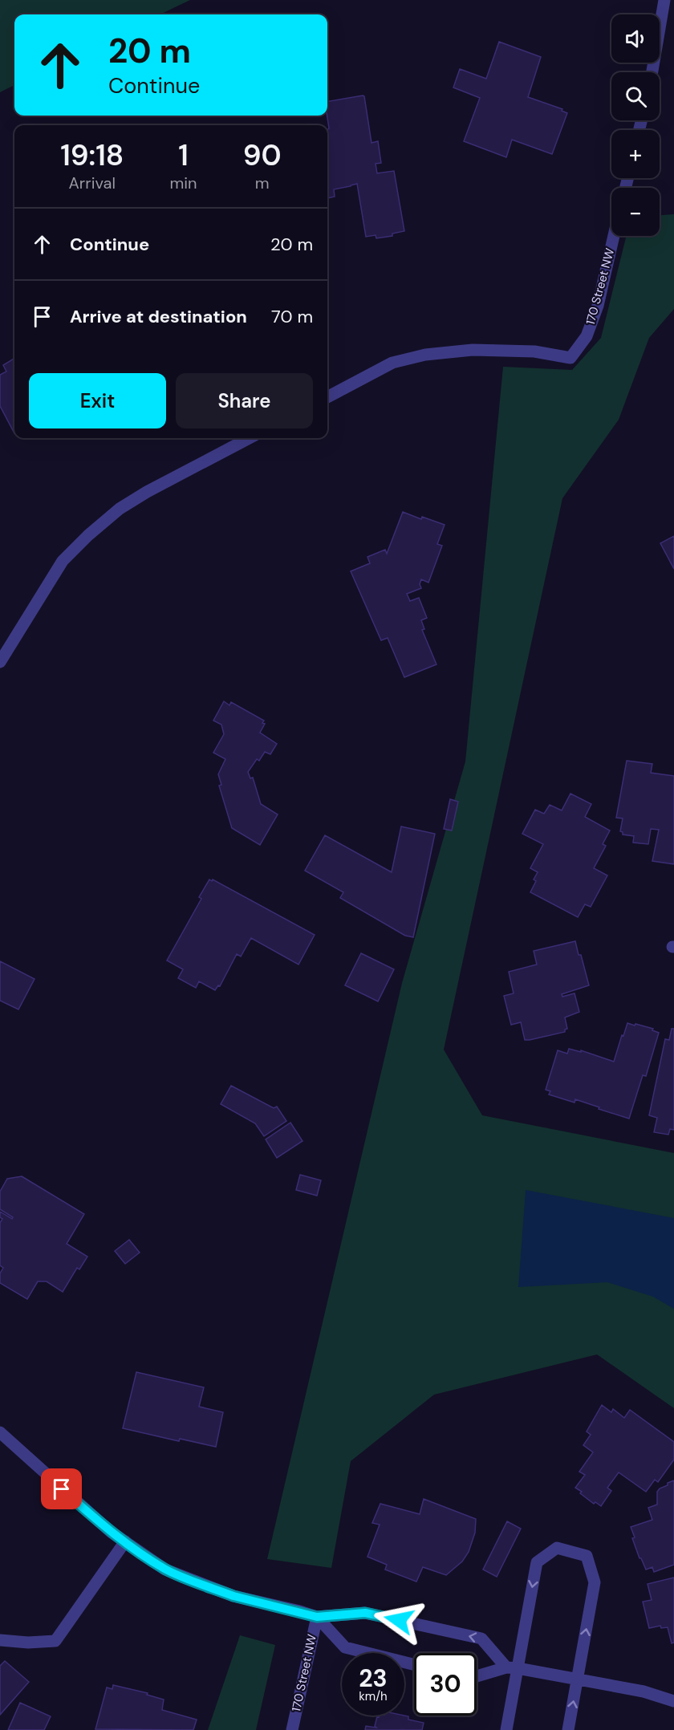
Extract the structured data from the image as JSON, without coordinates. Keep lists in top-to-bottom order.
{
  "streets": {
    "street": ["170 Street NW"]
  },
  "page": {
    "map_buttons": ["+", "−"],
    "turn": ["20 m", "Continue"],
    "eta": [
      "19:18",
      "Arrival",
      "1",
      "min",
      "90",
      "m"
    ],
    "list": [
      {
        "name": "Continue",
        "value": "20 m"
      },
      {
        "name": "Arrive at destination",
        "value": "70 m"
      }
    ],
    "buttons": ["Exit", "Share"],
    "speed": "23 km/h",
    "limit": "30"
  }
}
